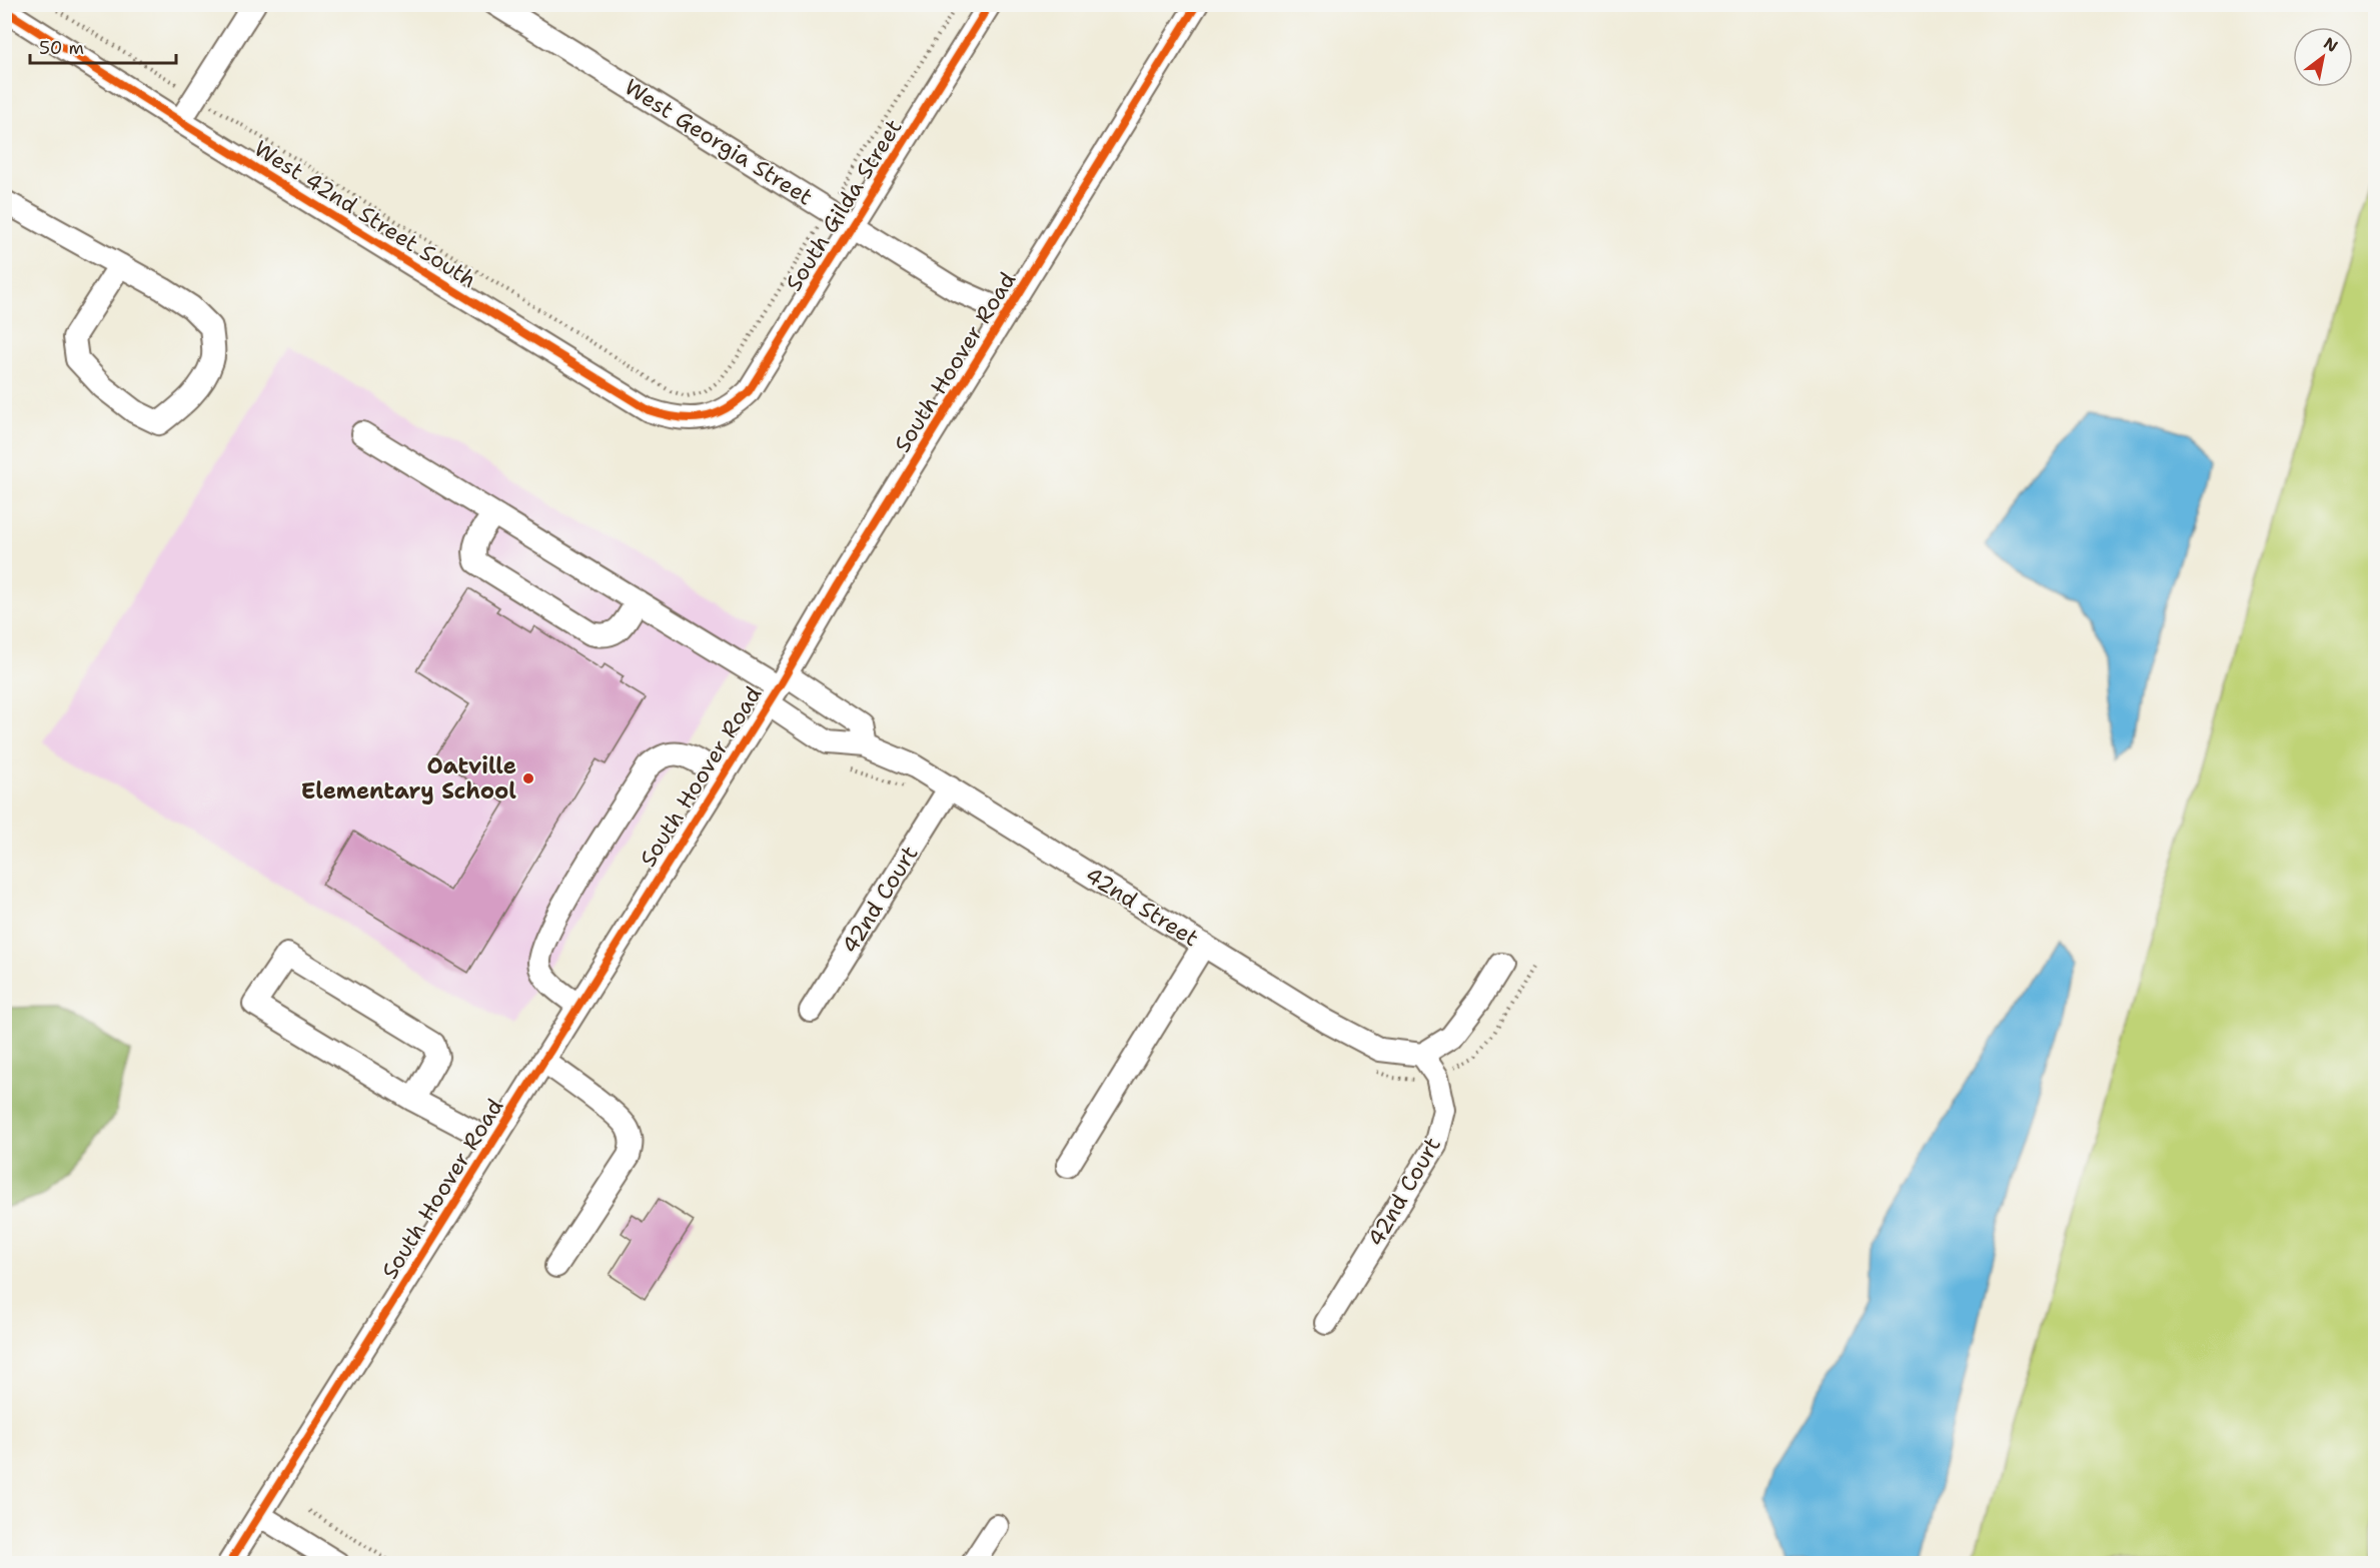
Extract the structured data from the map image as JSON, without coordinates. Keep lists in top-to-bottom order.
{
  "streets": {
    "street": [
      "West Georgia Street",
      "South Gilda Street",
      "West 42nd Street South",
      "South Hoover Road",
      "42nd Court",
      "42nd Street"
    ]
  },
  "crossings": [
    ["West Georgia Street", "South Gilda Street"],
    ["West Georgia Street", "South Hoover Road"],
    ["South Gilda Street", "West 42nd Street South"],
    ["South Hoover Road", "42nd Street"],
    ["42nd Court", "42nd Street"]
  ],
  "places": ["Oatville Elementary School"],
  "scale_bar": "50 m",
  "north": "top right"
}
